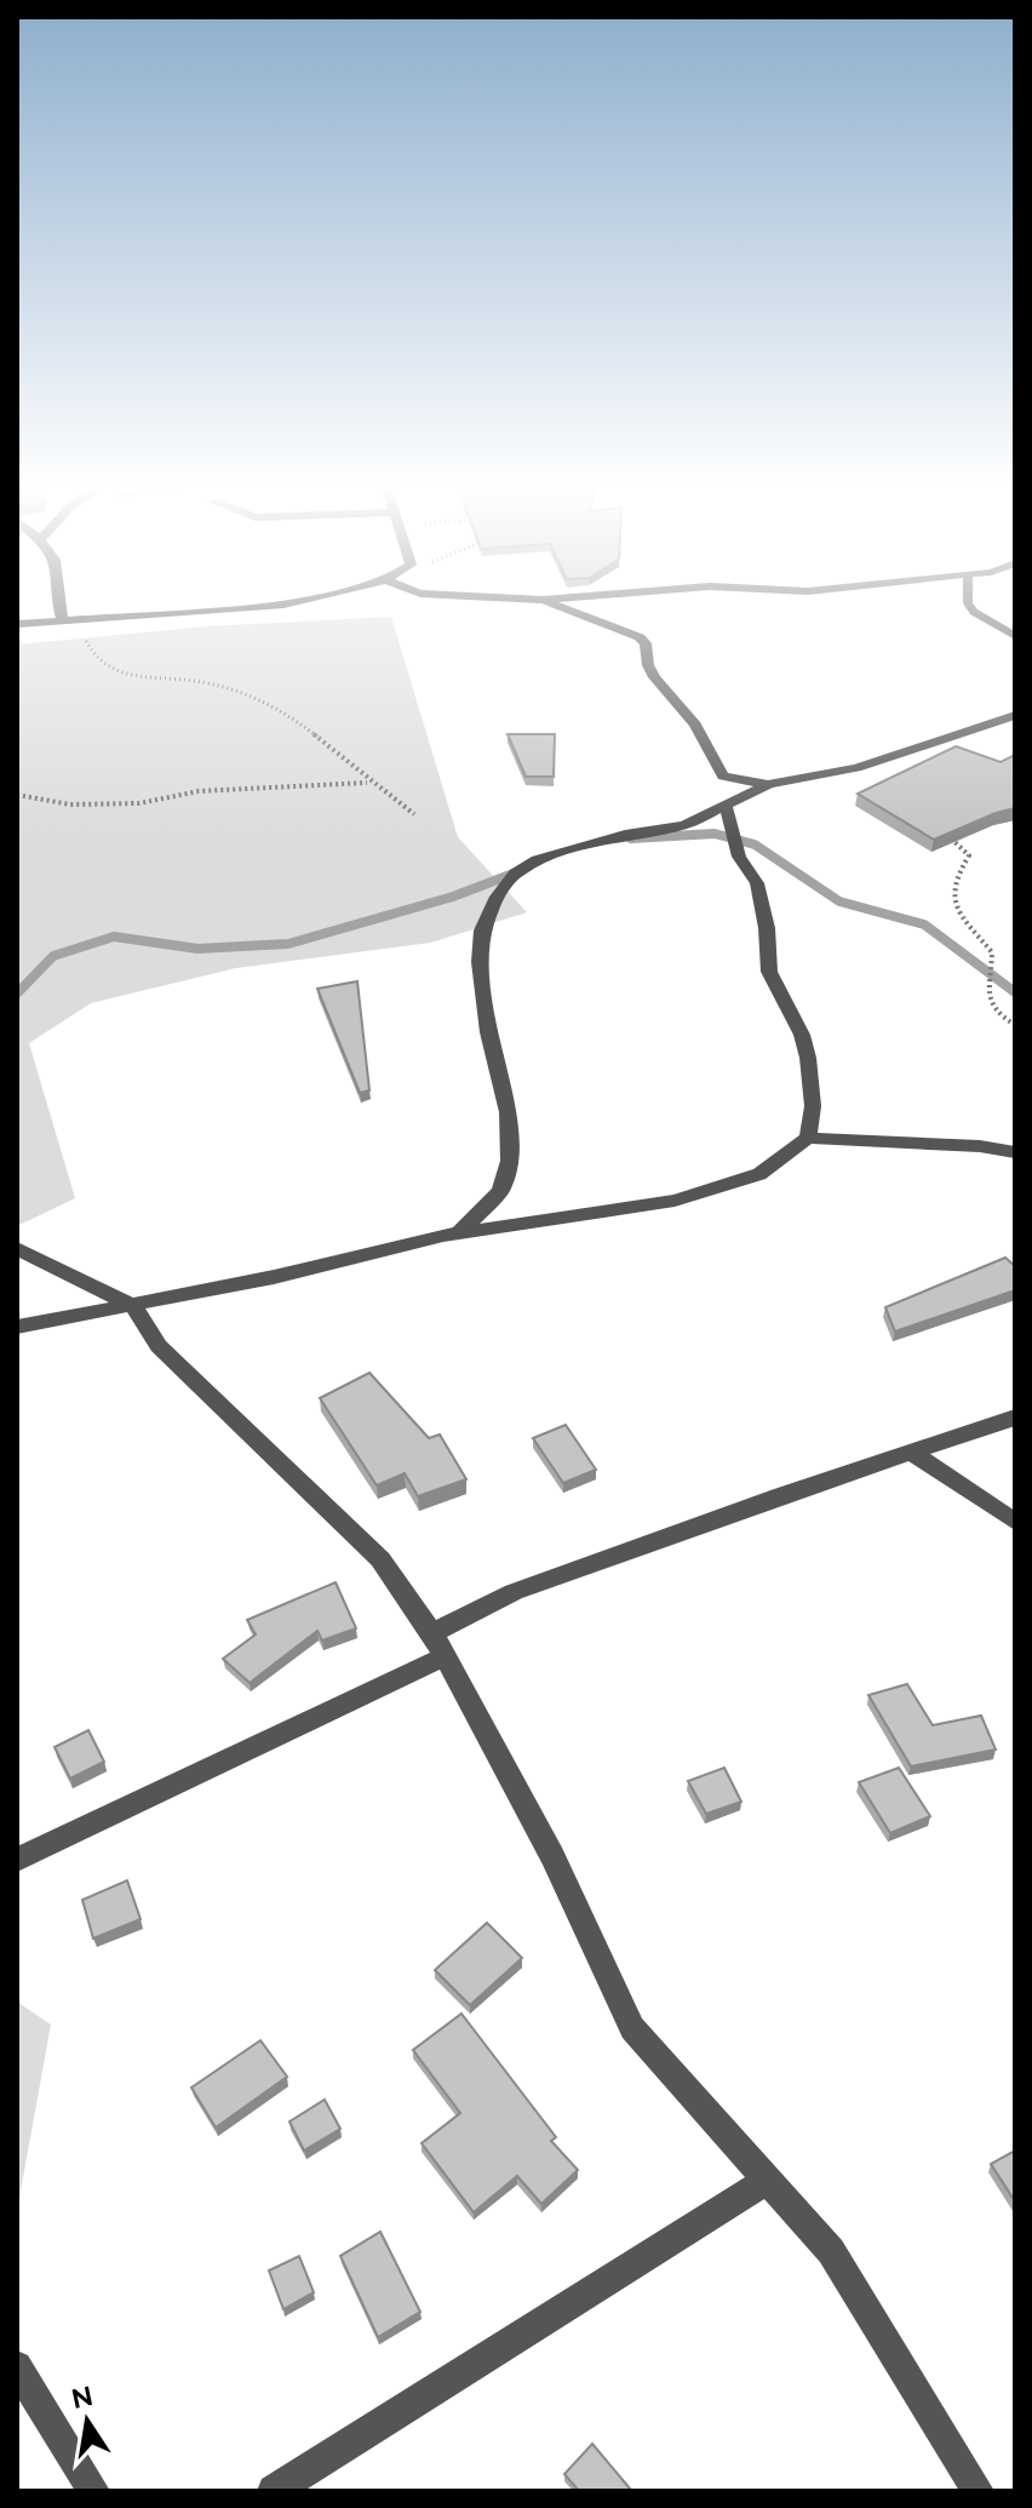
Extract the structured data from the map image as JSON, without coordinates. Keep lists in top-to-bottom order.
{
  "north": "top"
}
